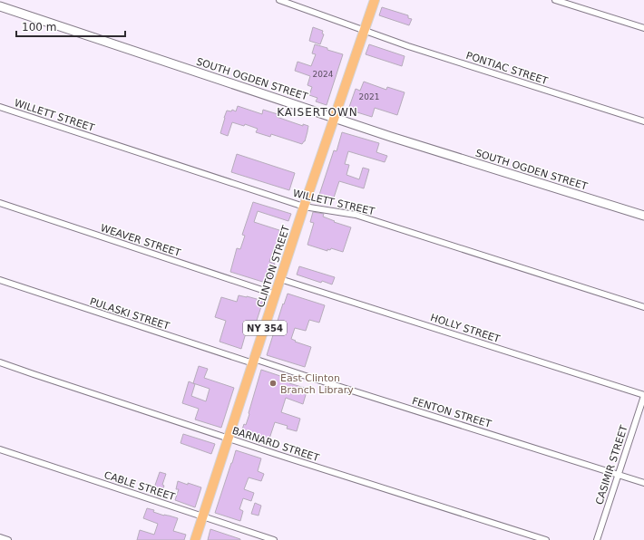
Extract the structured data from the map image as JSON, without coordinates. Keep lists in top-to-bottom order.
{
  "streets": {
    "main road": ["CLINTON STREET", "NY 354"],
    "street": [
      "PONTIAC STREET",
      "SOUTH OGDEN STREET",
      "WILLETT STREET",
      "WEAVER STREET",
      "PULASKI STREET",
      "HOLLY STREET",
      "FENTON STREET",
      "BARNARD STREET",
      "CASIMIR STREET",
      "CABLE STREET"
    ]
  },
  "crossings": [
    ["PONTIAC STREET", "CLINTON STREET"],
    ["SOUTH OGDEN STREET", "CLINTON STREET"],
    ["WILLETT STREET", "CLINTON STREET"],
    ["WEAVER STREET", "CLINTON STREET"],
    ["CLINTON STREET", "PULASKI STREET"],
    ["CLINTON STREET", "HOLLY STREET"],
    ["CLINTON STREET", "FENTON STREET"],
    ["CLINTON STREET", "BARNARD STREET"],
    ["CLINTON STREET", "CABLE STREET"],
    ["PULASKI STREET", "FENTON STREET"],
    ["HOLLY STREET", "CASIMIR STREET"],
    ["FENTON STREET", "CASIMIR STREET"]
  ],
  "districts": ["KAISERTOWN"],
  "places": ["East Clinton Branch Library"],
  "house_numbers": ["2024", "2021"],
  "scale_bar": "100 m"
}
